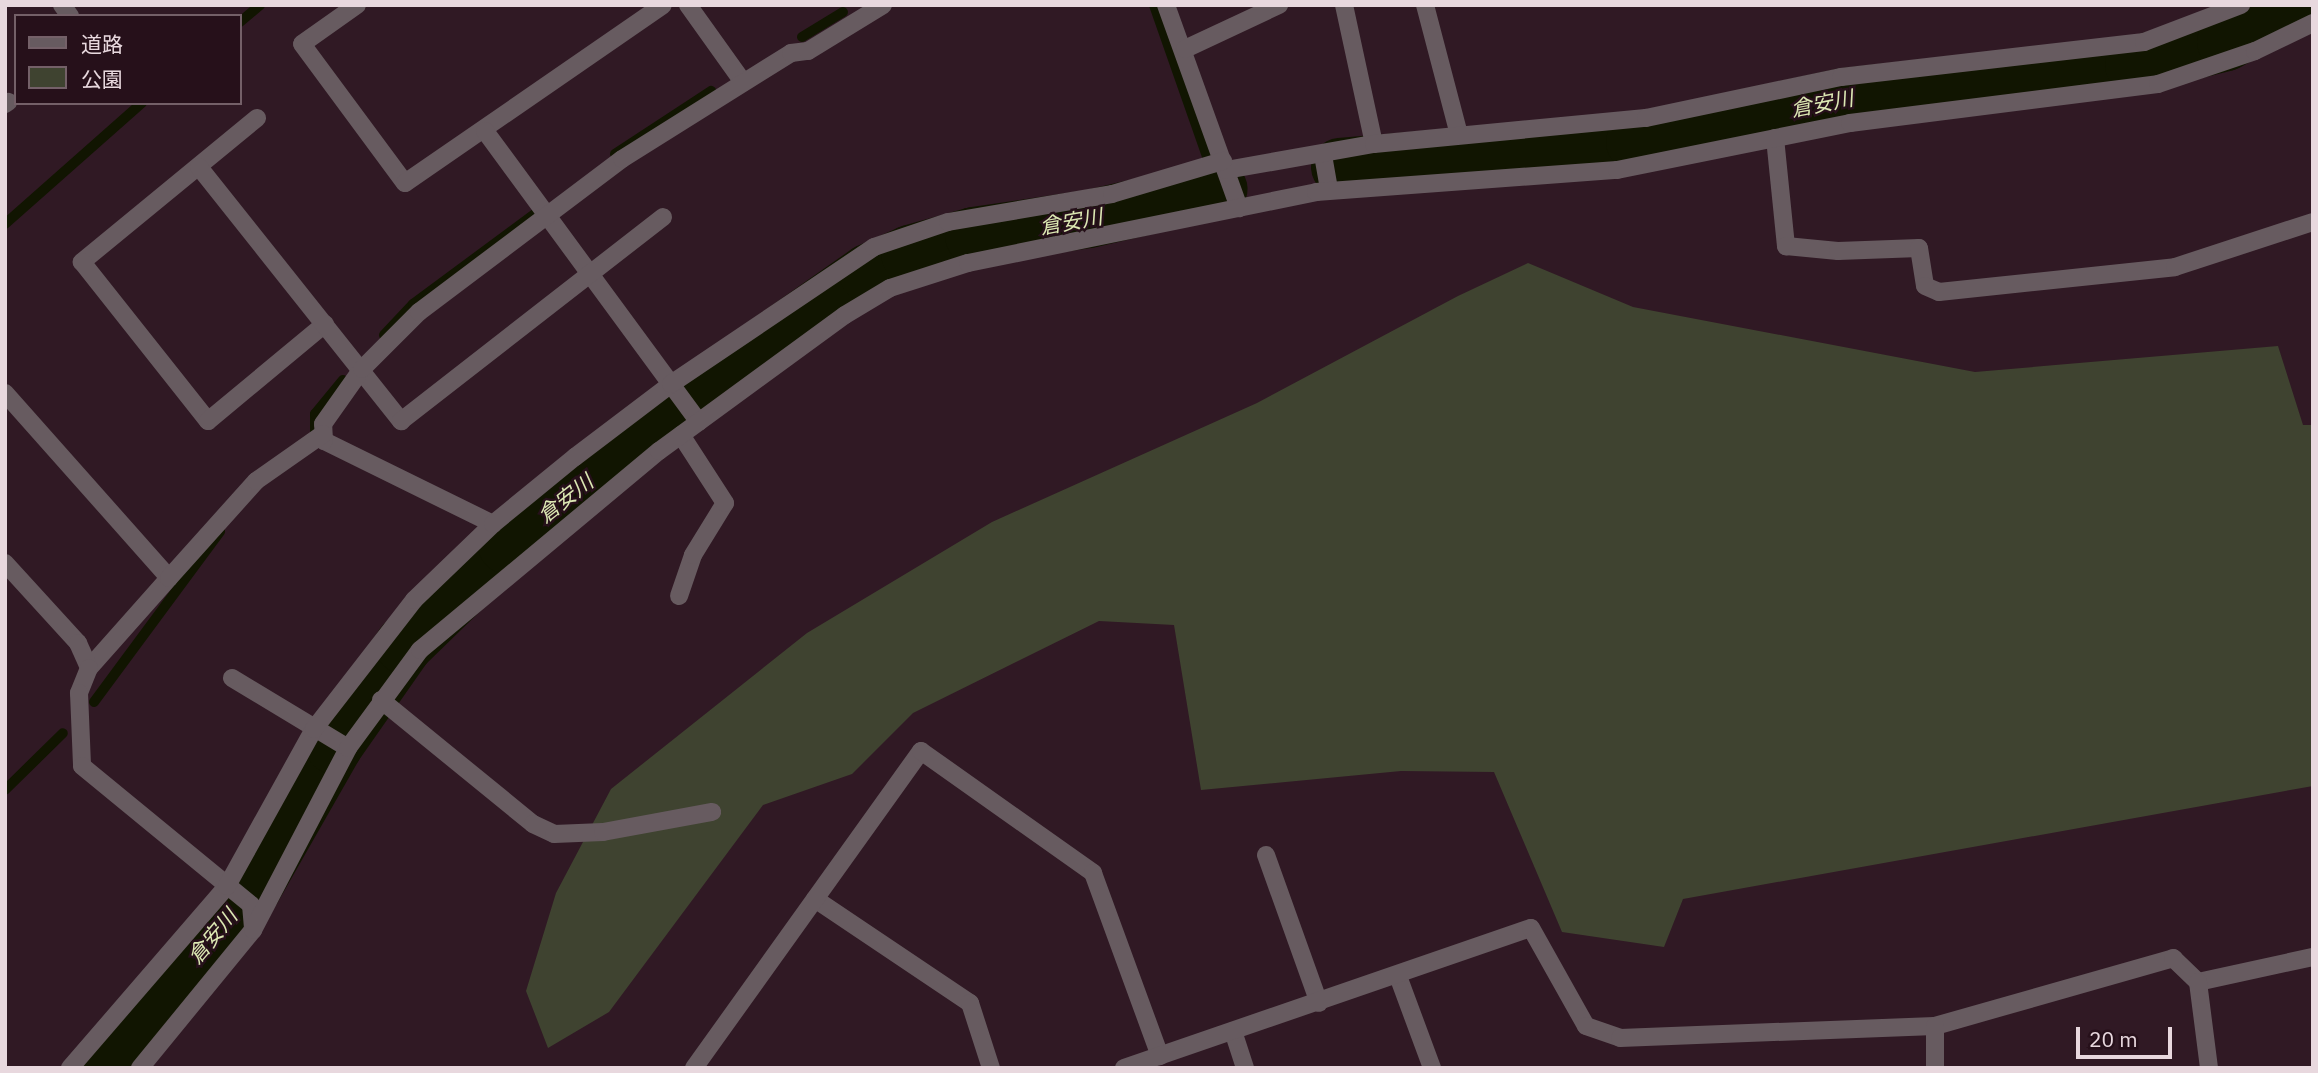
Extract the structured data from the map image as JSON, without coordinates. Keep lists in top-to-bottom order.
{
  "water": ["倉安川"],
  "legend": ["道路", "公園"],
  "scale_bar": "20 m"
}
